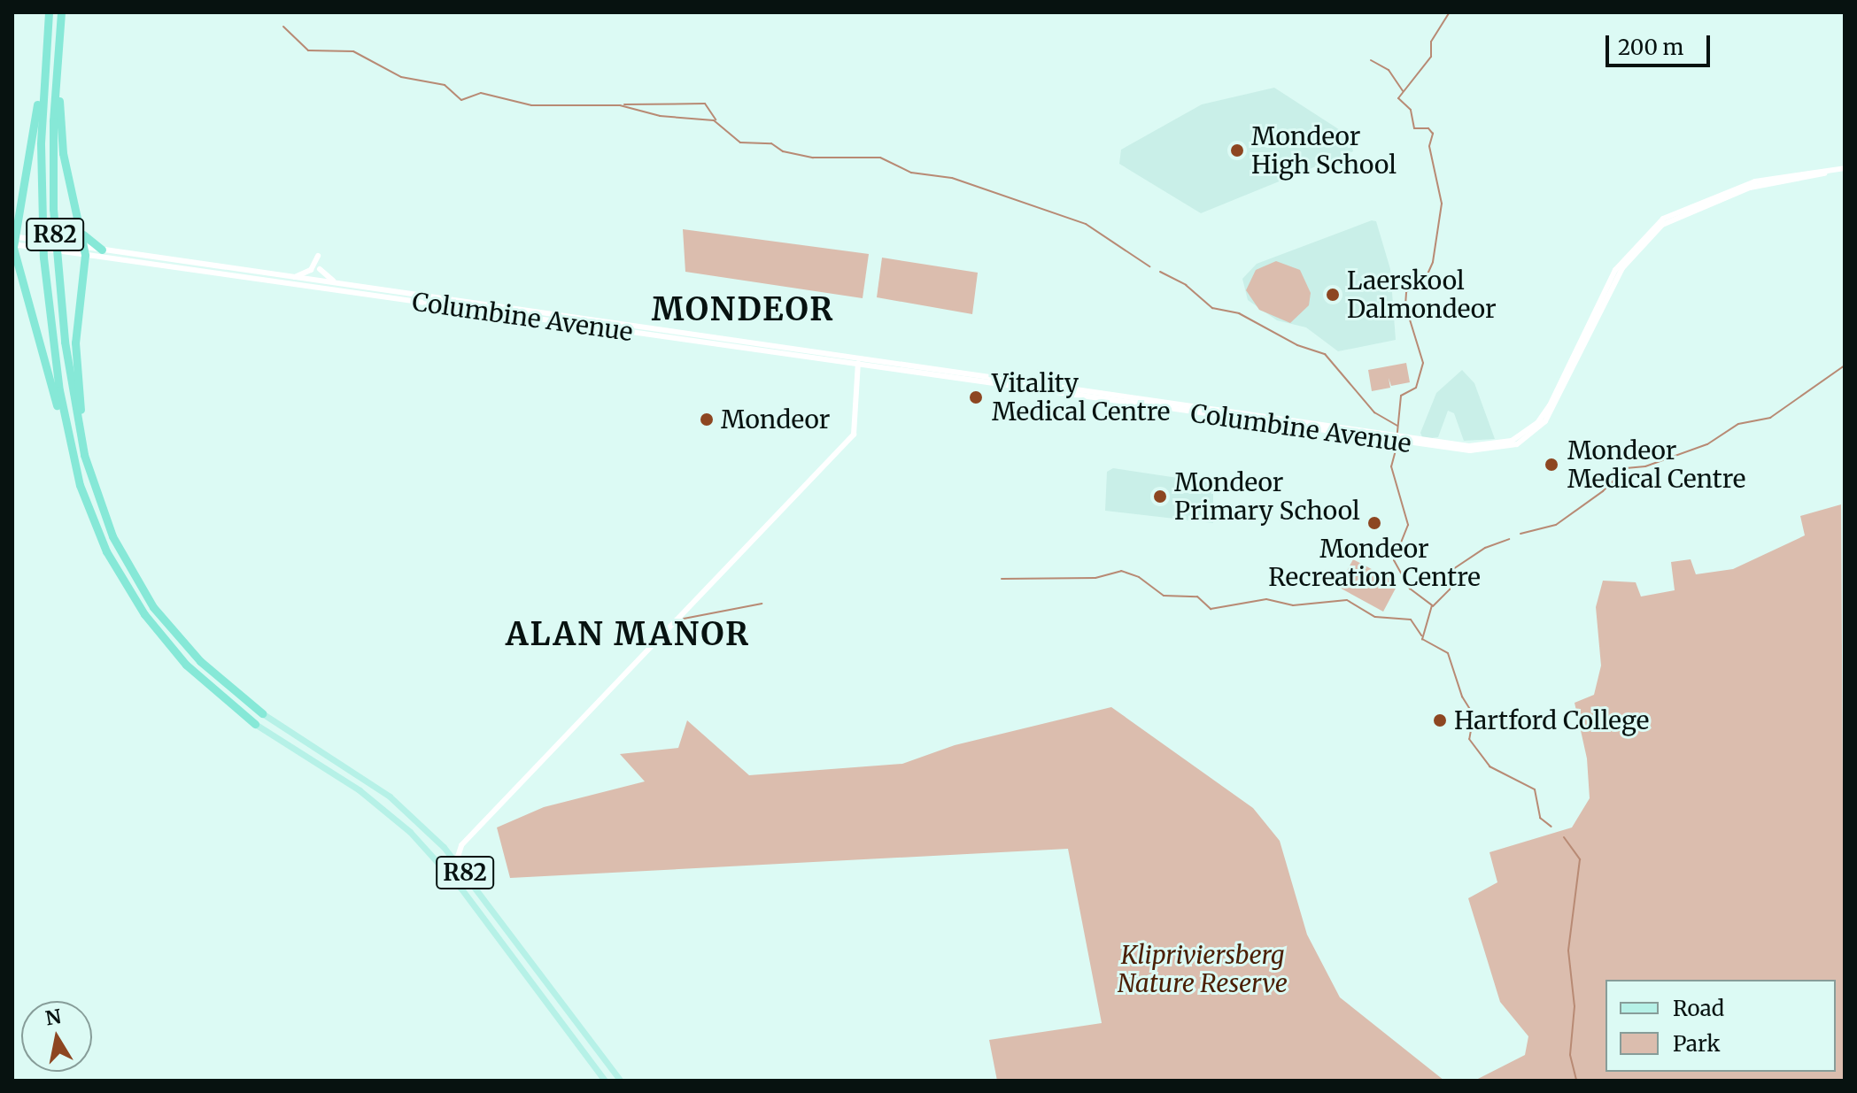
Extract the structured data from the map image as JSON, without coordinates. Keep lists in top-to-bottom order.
{
  "streets": {
    "highway": ["R82"],
    "main road": ["Columbine Avenue"]
  },
  "districts": ["MONDEOR", "ALAN MANOR"],
  "parks": ["Klipriviersberg Nature Reserve"],
  "places": [
    "Mondeor High School",
    "Laerskool Dalmondeor",
    "Vitality Medical Centre",
    "Mondeor",
    "Mondeor Medical Centre",
    "Mondeor Primary School",
    "Mondeor Recreation Centre",
    "Hartford College"
  ],
  "legend": ["Road", "Park"],
  "scale_bar": "200 m",
  "north": "top"
}
